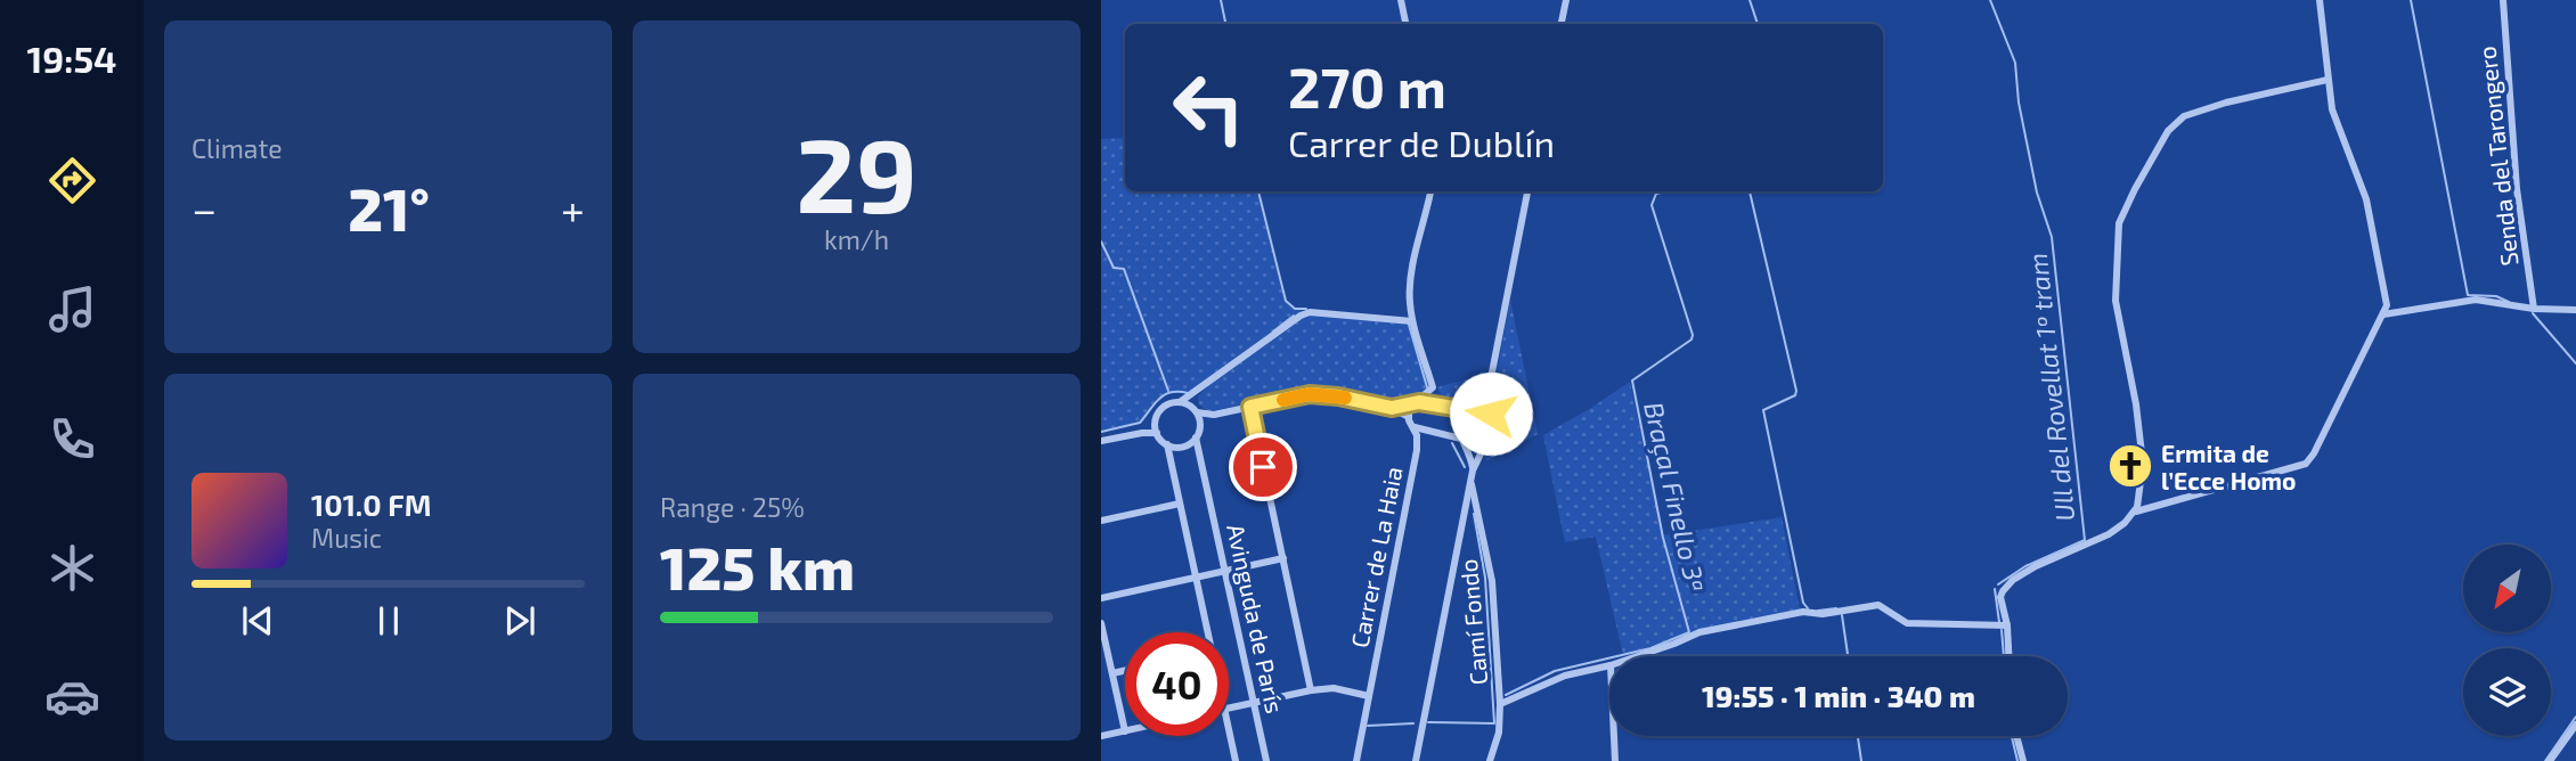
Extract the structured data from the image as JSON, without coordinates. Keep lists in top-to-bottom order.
{
  "streets": {
    "street": [
      "Senda del Tarongero",
      "Carrer de La Haia",
      "Avinguda de París",
      "Camí Fondo"
    ]
  },
  "water": ["Ull del Rovellat 1º tram", "Braçal Finello 3ª"],
  "places": {
    "church": ["Ermita de l’Ecce Homo"]
  },
  "north": "bottom left",
  "page": {
    "tabs": "19:54",
    "tile": [
      "Climate",
      ["29", "km/h"],
      ["Range · 25%", "125 km"]
    ],
    "turn": ["270 m", "Carrer de Dublín"],
    "heat": ["−", "21°", "+"],
    "song": ["101.0 FM", "Music"],
    "limit": "40",
    "trip": "19:55 · 1 min · 340 m"
  }
}
